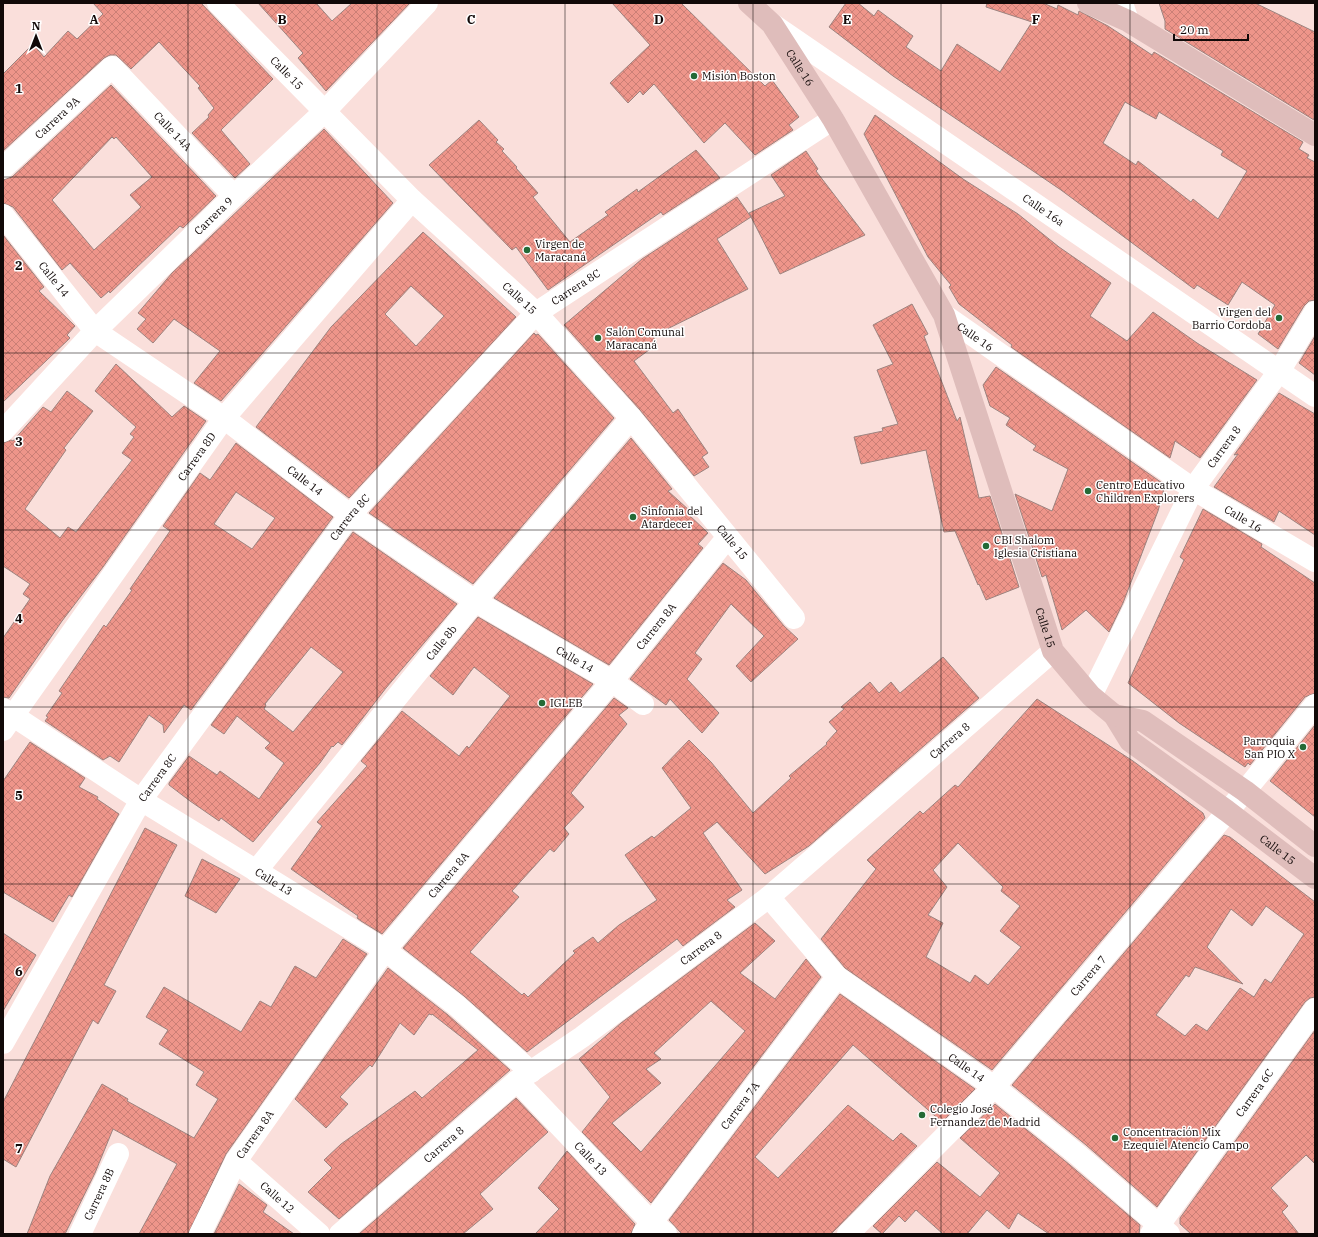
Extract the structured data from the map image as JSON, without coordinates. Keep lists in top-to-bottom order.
{
  "streets": {
    "main road": ["Calle 16", "Calle 15"],
    "street": [
      "Carrera 9A",
      "Calle 14A",
      "Calle 16a",
      "Carrera 9",
      "Calle 14",
      "Carrera 8C",
      "Carrera 8",
      "Carrera 8D",
      "Carrera 8A",
      "Calle 8b",
      "Calle 13",
      "Carrera 7",
      "Carrera 6C",
      "Carrera 7A",
      "Carrera 8B",
      "Calle 12"
    ]
  },
  "crossings": [
    ["Calle 16", "Calle 15"],
    ["Calle 16", "Calle 16a"],
    ["Calle 16", "Carrera 8C"],
    ["Calle 16", "Carrera 8"],
    ["Calle 15", "Carrera 9"],
    ["Calle 15", "Carrera 8C"],
    ["Calle 15", "Carrera 8"],
    ["Calle 15", "Carrera 8D"],
    ["Calle 15", "Carrera 8A"],
    ["Calle 15", "Calle 8b"],
    ["Calle 15", "Carrera 7"],
    ["Carrera 9A", "Calle 14A"],
    ["Calle 14A", "Carrera 9"],
    ["Calle 16a", "Carrera 8"],
    ["Carrera 9", "Calle 14"],
    ["Calle 14", "Carrera 8C"],
    ["Calle 14", "Carrera 8"],
    ["Calle 14", "Carrera 8D"],
    ["Calle 14", "Carrera 8A"],
    ["Calle 14", "Calle 8b"],
    ["Calle 14", "Carrera 7"],
    ["Calle 14", "Carrera 6C"],
    ["Calle 14", "Carrera 7A"],
    ["Carrera 8C", "Calle 13"],
    ["Carrera 8", "Calle 13"],
    ["Carrera 8D", "Calle 13"],
    ["Carrera 8A", "Calle 13"],
    ["Carrera 8A", "Calle 12"],
    ["Calle 8b", "Calle 13"],
    ["Calle 13", "Carrera 7A"]
  ],
  "places": [
    "Misión Boston",
    "Virgen de Maracaná",
    "Virgen del Barrio Cordoba",
    "Salón Comunal Maracaná",
    "Centro Educativo Children Explorers",
    "Sinfonia del Atardecer",
    "CBI Shalom Iglesia Cristiana",
    "IGLEB",
    "Parroquia San PIO X",
    "Colegio José Fernandez de Madrid",
    "Concentración Mix Ezequiel Atencio Campo"
  ],
  "scale_bar": "20 m",
  "north": "top",
  "grid": {
    "columns": [
      "A",
      "B",
      "C",
      "D",
      "E",
      "F"
    ],
    "rows": [
      "1",
      "2",
      "3",
      "4",
      "5",
      "6",
      "7"
    ]
  }
}
